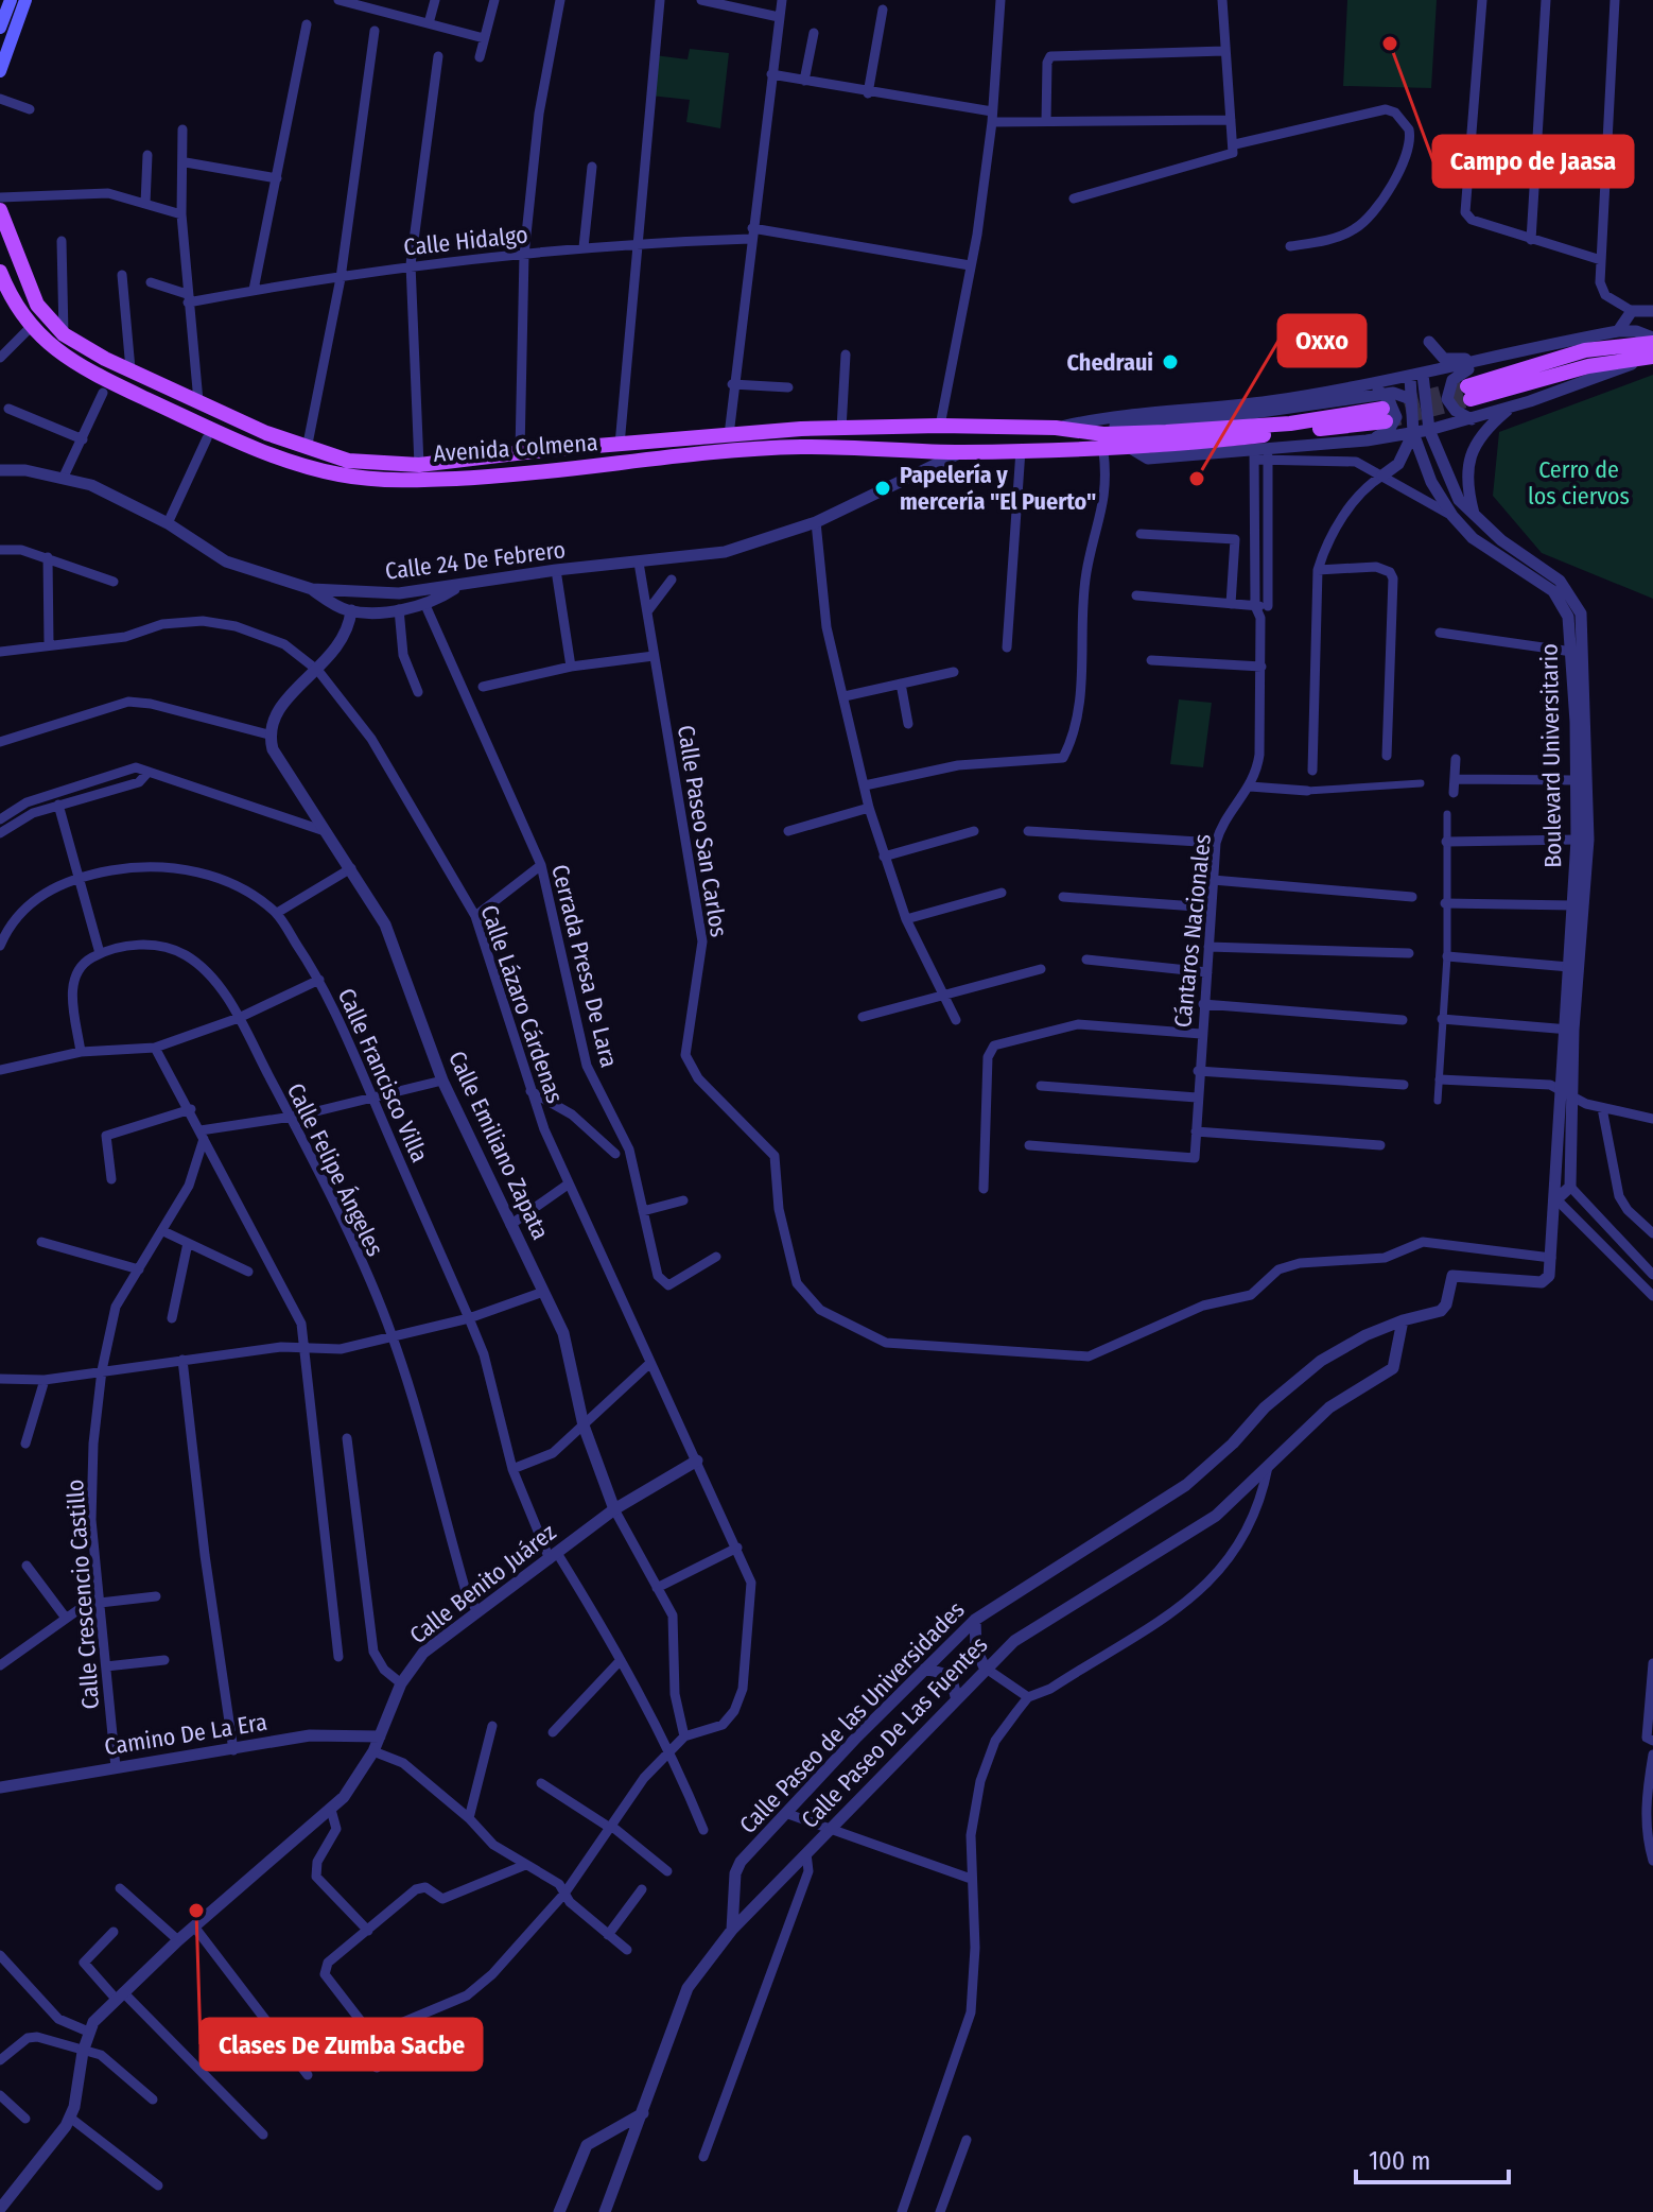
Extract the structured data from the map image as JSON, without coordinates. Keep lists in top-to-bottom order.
{
  "streets": {
    "main road": ["Avenida Colmena"],
    "street": [
      "Calle Hidalgo",
      "Calle 24 De Febrero",
      "Boulevard Universitario",
      "Calle Paseo San Carlos",
      "Cántaros Nacionales",
      "Cerrada Presa De Lara",
      "Calle Lázaro Cárdenas",
      "Calle Francisco Villa",
      "Calle Emiliano Zapata",
      "Calle Felipe Ángeles",
      "Calle Benito Juárez",
      "Calle Crescencio Castillo",
      "Calle Paseo de las Universidades",
      "Calle Paseo De Las Fuentes",
      "Camino De La Era"
    ]
  },
  "crossings": [
    ["Avenida Colmena", "Calle 24 De Febrero"],
    ["Calle 24 De Febrero", "Calle Paseo San Carlos"],
    ["Boulevard Universitario", "Calle Paseo San Carlos"],
    ["Boulevard Universitario", "Calle Paseo de las Universidades"],
    ["Calle Lázaro Cárdenas", "Calle Emiliano Zapata"],
    ["Calle Lázaro Cárdenas", "Calle Benito Juárez"],
    ["Calle Francisco Villa", "Calle Benito Juárez"],
    ["Calle Emiliano Zapata", "Calle Benito Juárez"],
    ["Calle Felipe Ángeles", "Calle Benito Juárez"],
    ["Calle Benito Juárez", "Camino De La Era"],
    ["Calle Crescencio Castillo", "Camino De La Era"],
    ["Calle Paseo de las Universidades", "Calle Paseo De Las Fuentes"]
  ],
  "parks": ["Cerro de los ciervos"],
  "places": [
    "Campo de Jaasa",
    "Chedraui",
    "Oxxo",
    "Papelería y mercería \"El Puerto\"",
    "Clases De Zumba Sacbe"
  ],
  "scale_bar": "100 m"
}
